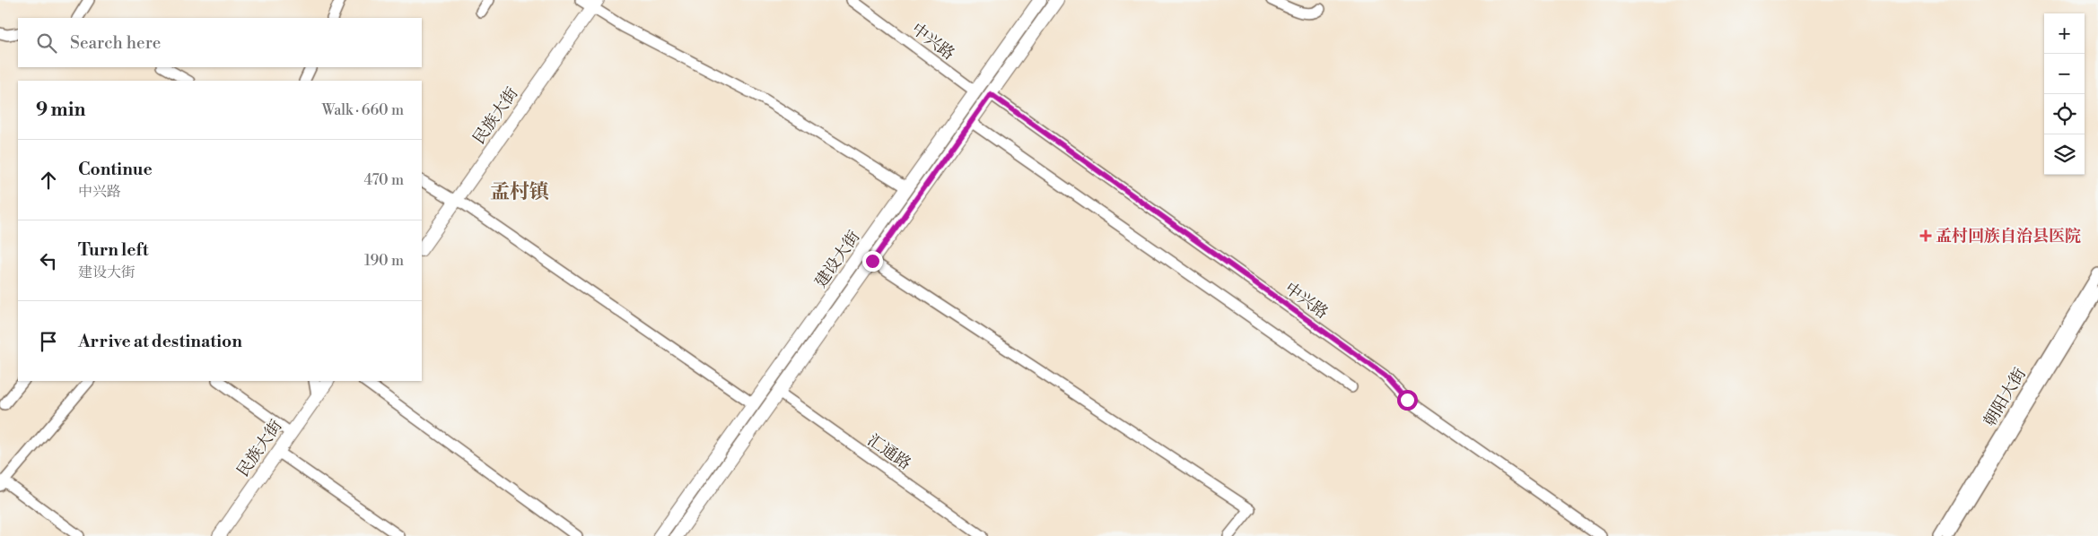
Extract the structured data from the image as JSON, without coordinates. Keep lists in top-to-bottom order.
{
  "streets": {
    "main road": ["民族大街", "建设大街"],
    "street": ["中兴路", "朝阳大街", "汇通路"]
  },
  "crossings": [
    ["中兴路", "建设大街"],
    ["建设大街", "汇通路"]
  ],
  "districts": ["孟村镇"],
  "places": {
    "health": ["孟村回族自治县医院"]
  },
  "page": {
    "map_buttons": ["+", "−"],
    "search": "Search here",
    "heading": ["9 min", "Walk · 660 m"],
    "list": [
      ["Continue", "中兴路", "470 m"],
      ["Turn left", "建设大街", "190 m"],
      "Arrive at destination"
    ]
  }
}
